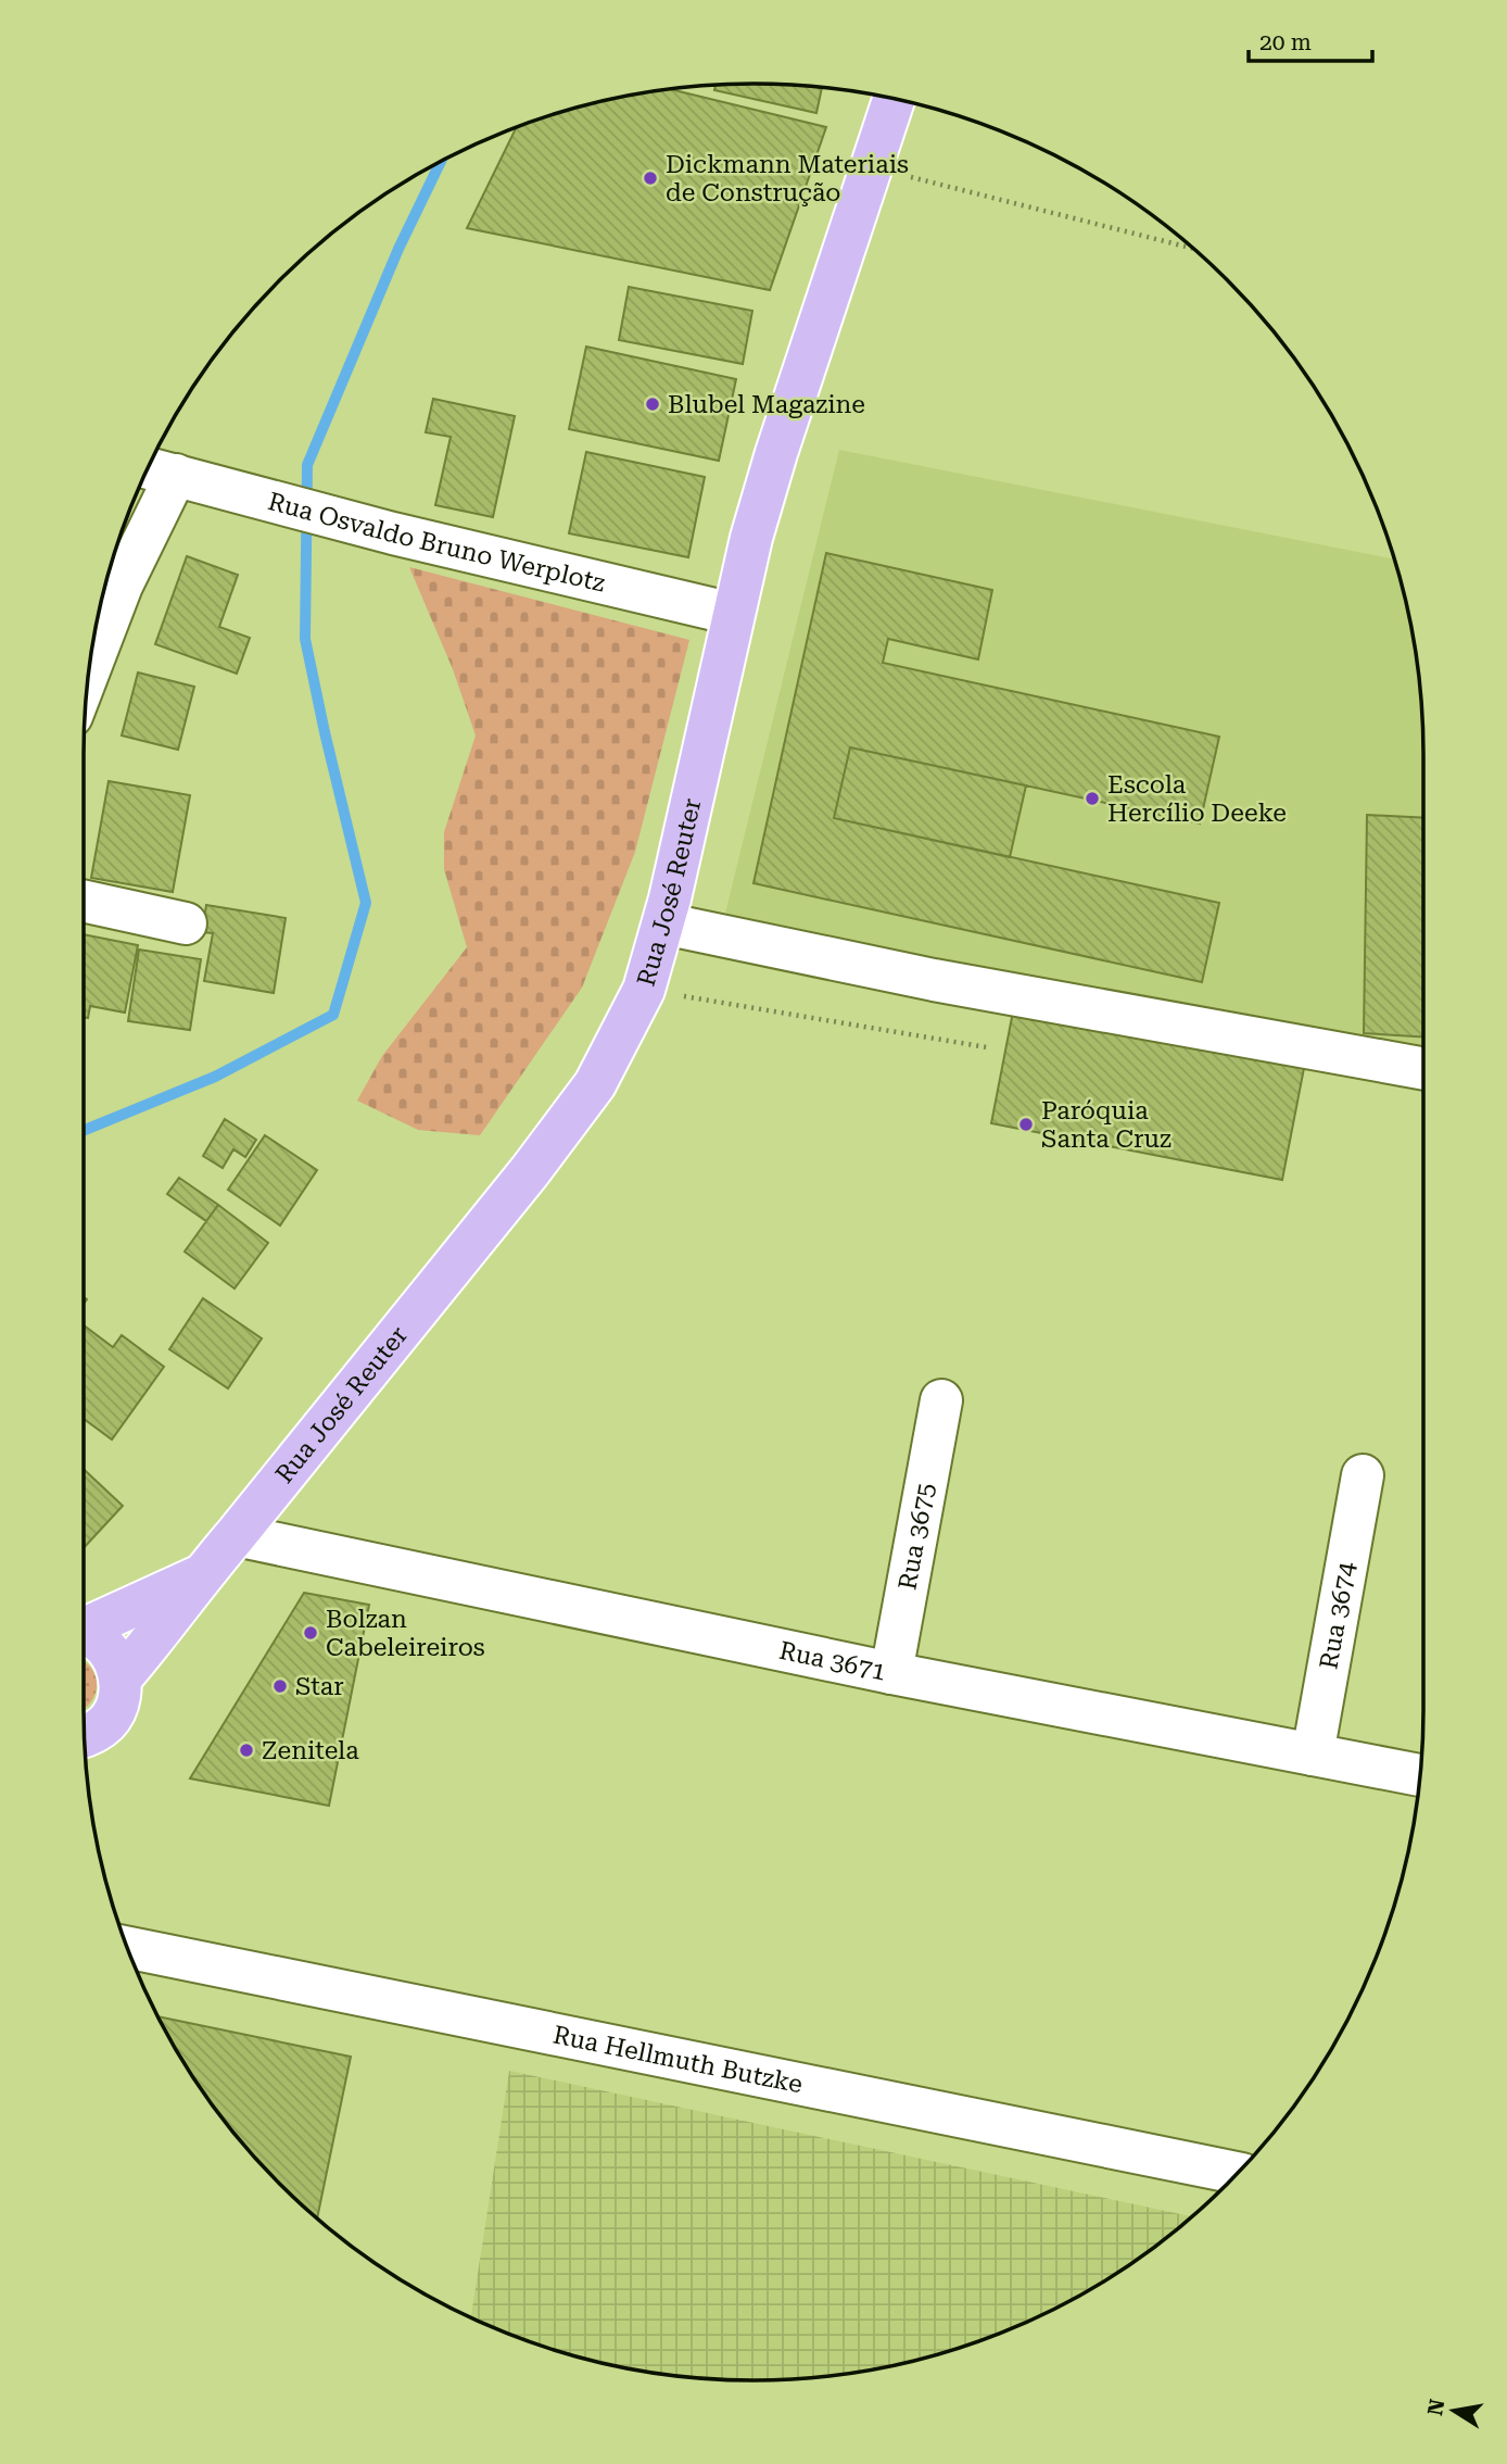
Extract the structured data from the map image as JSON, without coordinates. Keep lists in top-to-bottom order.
{
  "streets": {
    "main road": ["Rua José Reuter"],
    "street": [
      "Rua Osvaldo Bruno Werplotz",
      "Rua 3675",
      "Rua 3674",
      "Rua 3671",
      "Rua Hellmuth Butzke"
    ]
  },
  "crossings": [
    ["Rua Osvaldo Bruno Werplotz", "Rua José Reuter"],
    ["Rua José Reuter", "Rua 3671"],
    ["Rua 3675", "Rua 3671"],
    ["Rua 3674", "Rua 3671"]
  ],
  "places": [
    "Dickmann Materiais de Construção",
    "Blubel Magazine",
    "Escola Hercílio Deeke",
    "Paróquia Santa Cruz",
    "Bolzan Cabeleireiros",
    "Star",
    "Zenitela"
  ],
  "scale_bar": "20 m",
  "north": "left"
}
